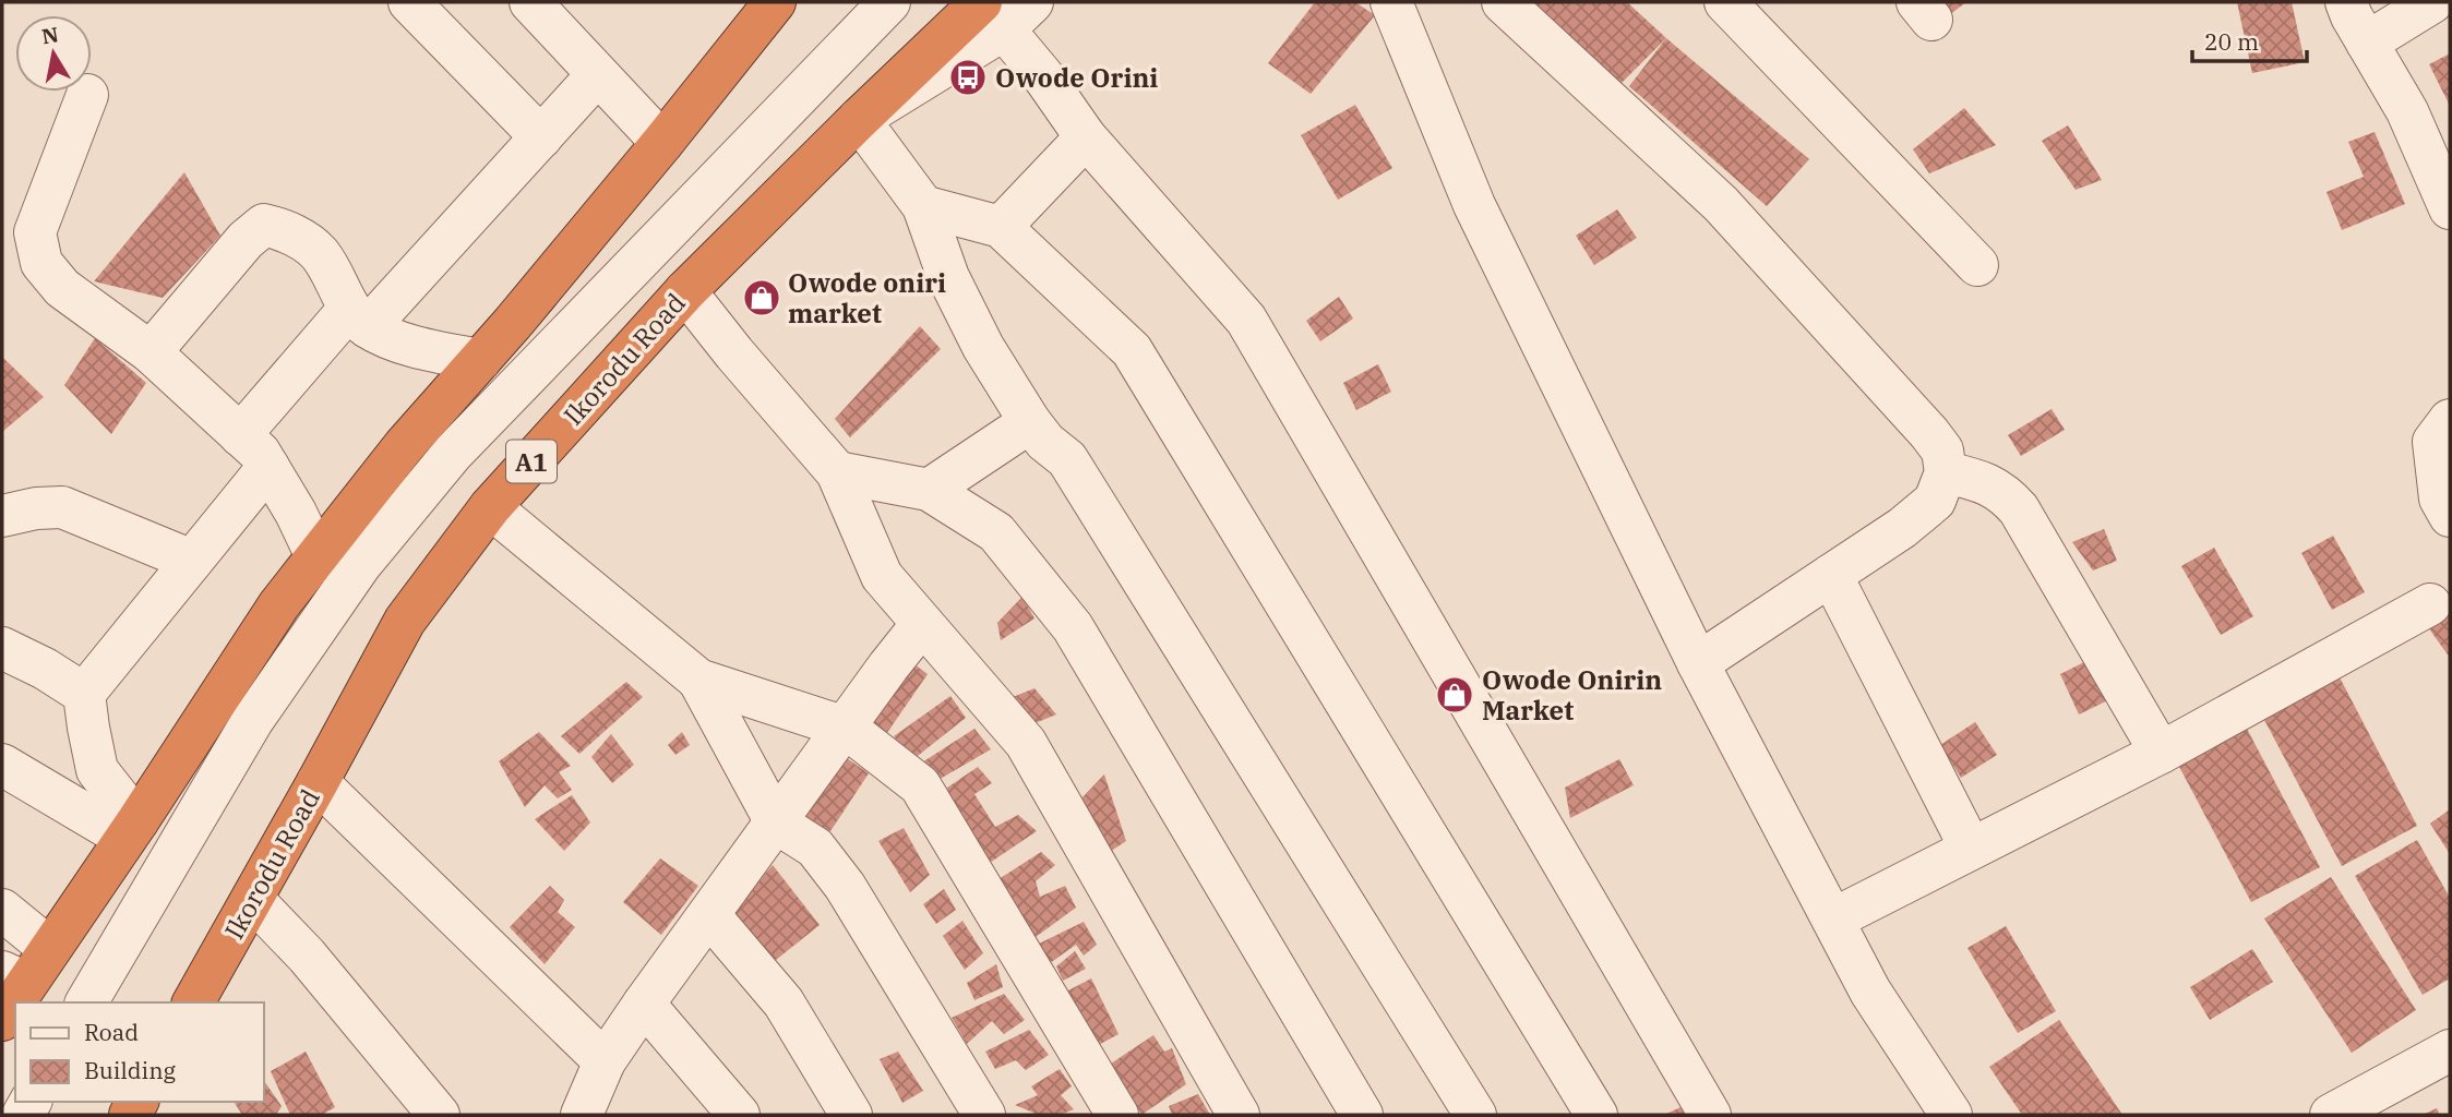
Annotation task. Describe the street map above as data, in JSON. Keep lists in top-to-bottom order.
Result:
{
  "streets": {
    "highway": ["Ikorodu Road", "A1"]
  },
  "places": {
    "bus stop": ["Owode Orini"],
    "shop": ["Owode oniri market", "Owode Onirin Market"]
  },
  "legend": ["Road", "Building"],
  "scale_bar": "20 m",
  "north": "top"
}
